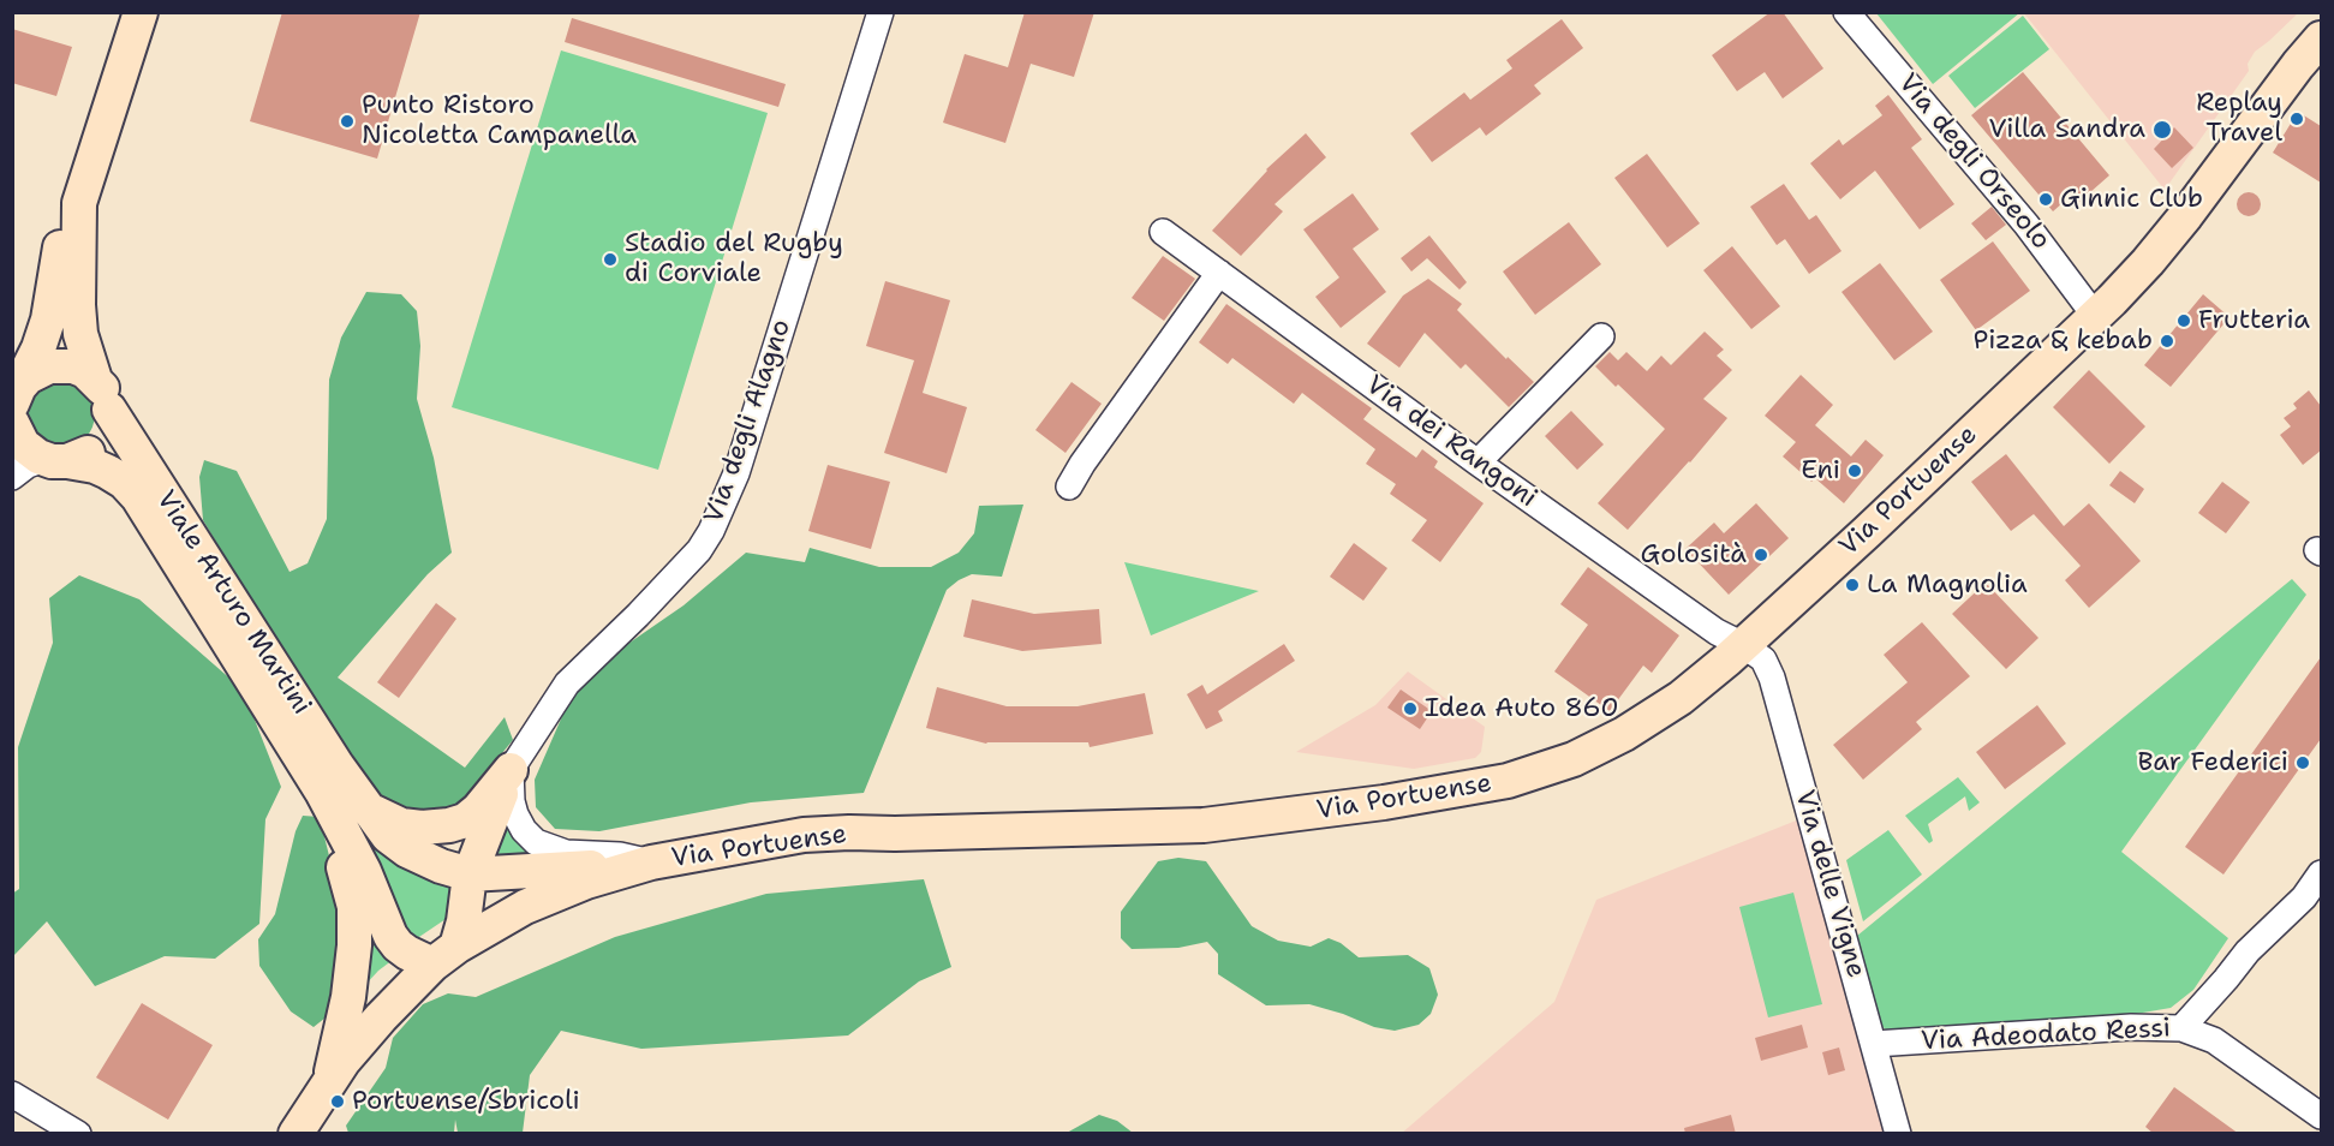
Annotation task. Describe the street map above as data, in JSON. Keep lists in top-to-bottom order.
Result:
{
  "streets": {
    "street": [
      "Via degli Orseolo",
      "Via degli Alagno",
      "Via dei Rangoni",
      "Via Portuense",
      "Viale Arturo Martini",
      "Via delle Vigne",
      "Via Adeodato Ressi"
    ]
  },
  "crossings": [
    ["Via degli Orseolo", "Via Portuense"],
    ["Via degli Alagno", "Via Portuense"],
    ["Via degli Alagno", "Viale Arturo Martini"],
    ["Via dei Rangoni", "Via Portuense"],
    ["Via dei Rangoni", "Via delle Vigne"],
    ["Via Portuense", "Viale Arturo Martini"],
    ["Via Portuense", "Via delle Vigne"],
    ["Via delle Vigne", "Via Adeodato Ressi"]
  ],
  "places": [
    "Replay Travel",
    "Punto Ristoro Nicoletta Campanella",
    "Villa Sandra",
    "Ginnic Club",
    "Stadio del Rugby di Corviale",
    "Frutteria",
    "Pizza & kebab",
    "Eni",
    "Golosità",
    "La Magnolia",
    "Idea Auto 860",
    "Bar Federici",
    "Portuense/Sbricoli"
  ]
}
